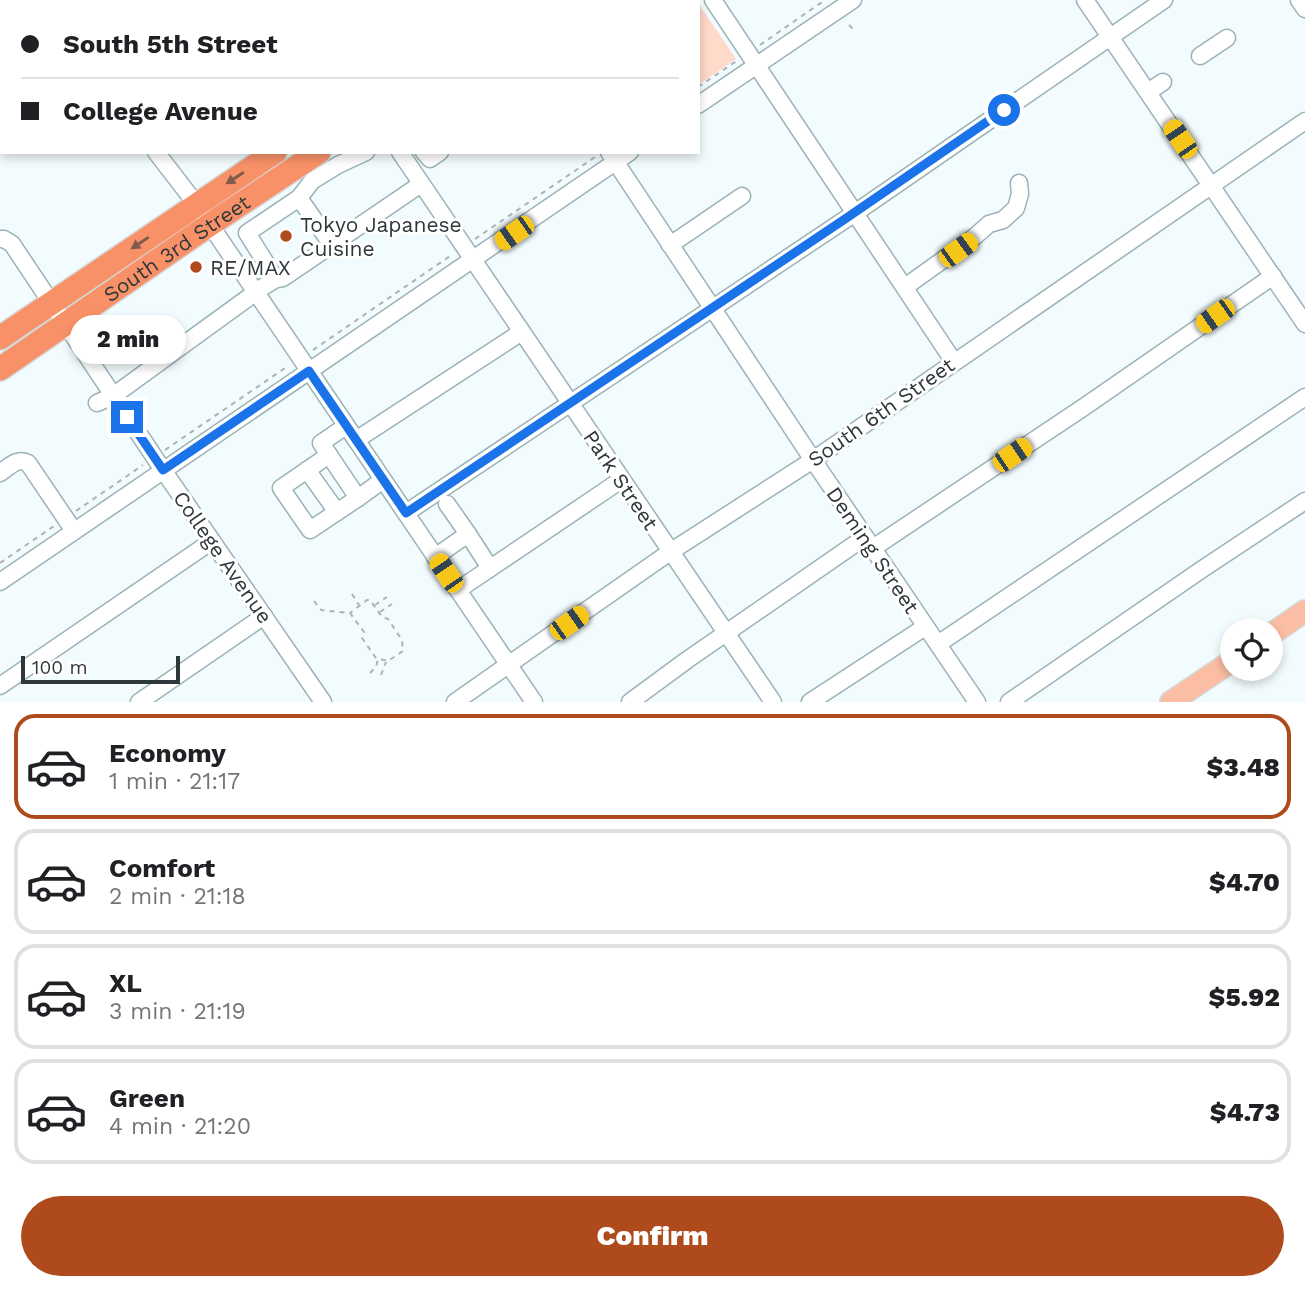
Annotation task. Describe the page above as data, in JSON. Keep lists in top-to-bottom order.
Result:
{
  "streets": {
    "highway": ["South 3rd Street"],
    "street": [
      "South 6th Street",
      "Park Street",
      "Deming Street",
      "College Avenue"
    ]
  },
  "crossings": [
    ["South 3rd Street", "College Avenue"],
    ["South 6th Street", "Park Street"],
    ["South 6th Street", "Deming Street"]
  ],
  "places": ["Tokyo Japanese Cuisine", "RE/MAX"],
  "scale_bar": "100 m",
  "page": {
    "banner": ["South 5th Street", "College Avenue"],
    "bubble": "2 min",
    "scale": "100 m",
    "list": [
      {
        "name": "Economy",
        "note": "1 min · 21:17",
        "value": "$3.48"
      },
      {
        "name": "Comfort",
        "note": "2 min · 21:18",
        "value": "$4.70"
      },
      {
        "name": "XL",
        "note": "3 min · 21:19",
        "value": "$5.92"
      },
      {
        "name": "Green",
        "note": "4 min · 21:20",
        "value": "$4.73"
      }
    ],
    "buttons": "Confirm"
  }
}
